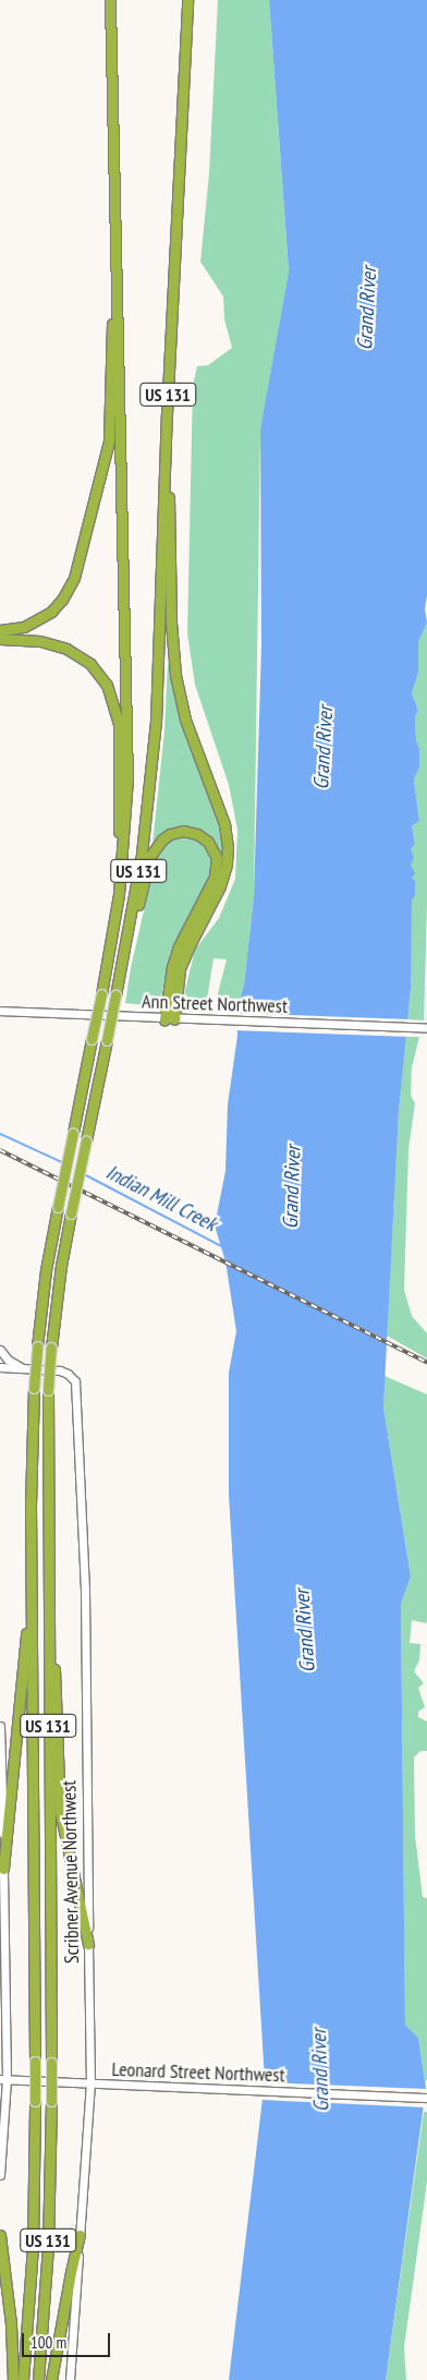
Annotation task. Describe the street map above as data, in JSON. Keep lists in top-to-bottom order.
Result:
{
  "streets": {
    "highway": ["US 131"],
    "main road": ["Ann Street Northwest", "Scribner Avenue Northwest", "Leonard Street Northwest"]
  },
  "crossings": [
    ["Scribner Avenue Northwest", "Leonard Street Northwest"]
  ],
  "water": ["Grand River", "Indian Mill Creek"],
  "scale_bar": "100 m"
}
